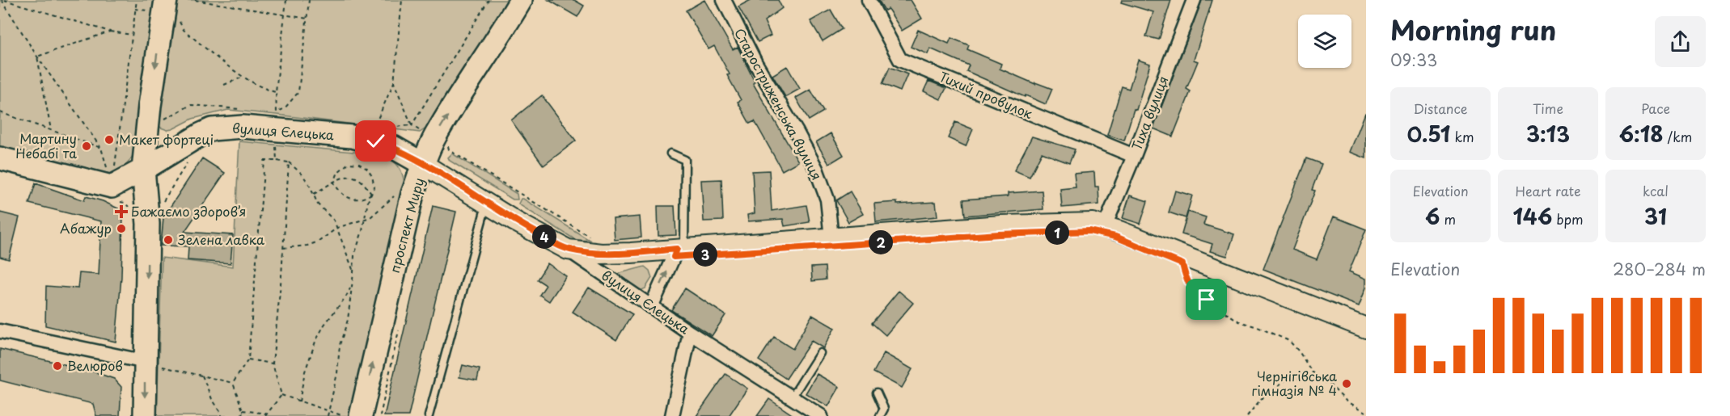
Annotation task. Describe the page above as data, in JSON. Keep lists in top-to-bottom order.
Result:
{
  "streets": {
    "main road": ["вулиця Єлецька", "проспект Миру"],
    "street": ["Тихий провулок", "Старостриженська вулиця", "Тиха вулиця"]
  },
  "crossings": [
    ["Тихий провулок", "Тиха вулиця"],
    ["вулиця Єлецька", "проспект Миру"]
  ],
  "one_way": ["проспект Миру"],
  "places": {
    "other": [
      "Макет фортеці",
      "Мартину Небабі та",
      "Абажур",
      "Зелена лавка",
      "Велюров",
      "Чернігівська гімназія № 4"
    ],
    "health": ["Бажаємо здоров’я"]
  },
  "page": {
    "heading": ["Morning run", "09:33"],
    "stats": [
      ["Distance", "0.51 km"],
      ["Time", "3:13"],
      ["Pace", "6:18 /km"],
      ["Elevation", "6 m"],
      ["Heart rate", "146 bpm"],
      ["kcal", "31"]
    ],
    "pins": [
      "1",
      "4",
      "2",
      "3"
    ],
    "chart": ["Elevation", "280–284 m"]
  }
}
